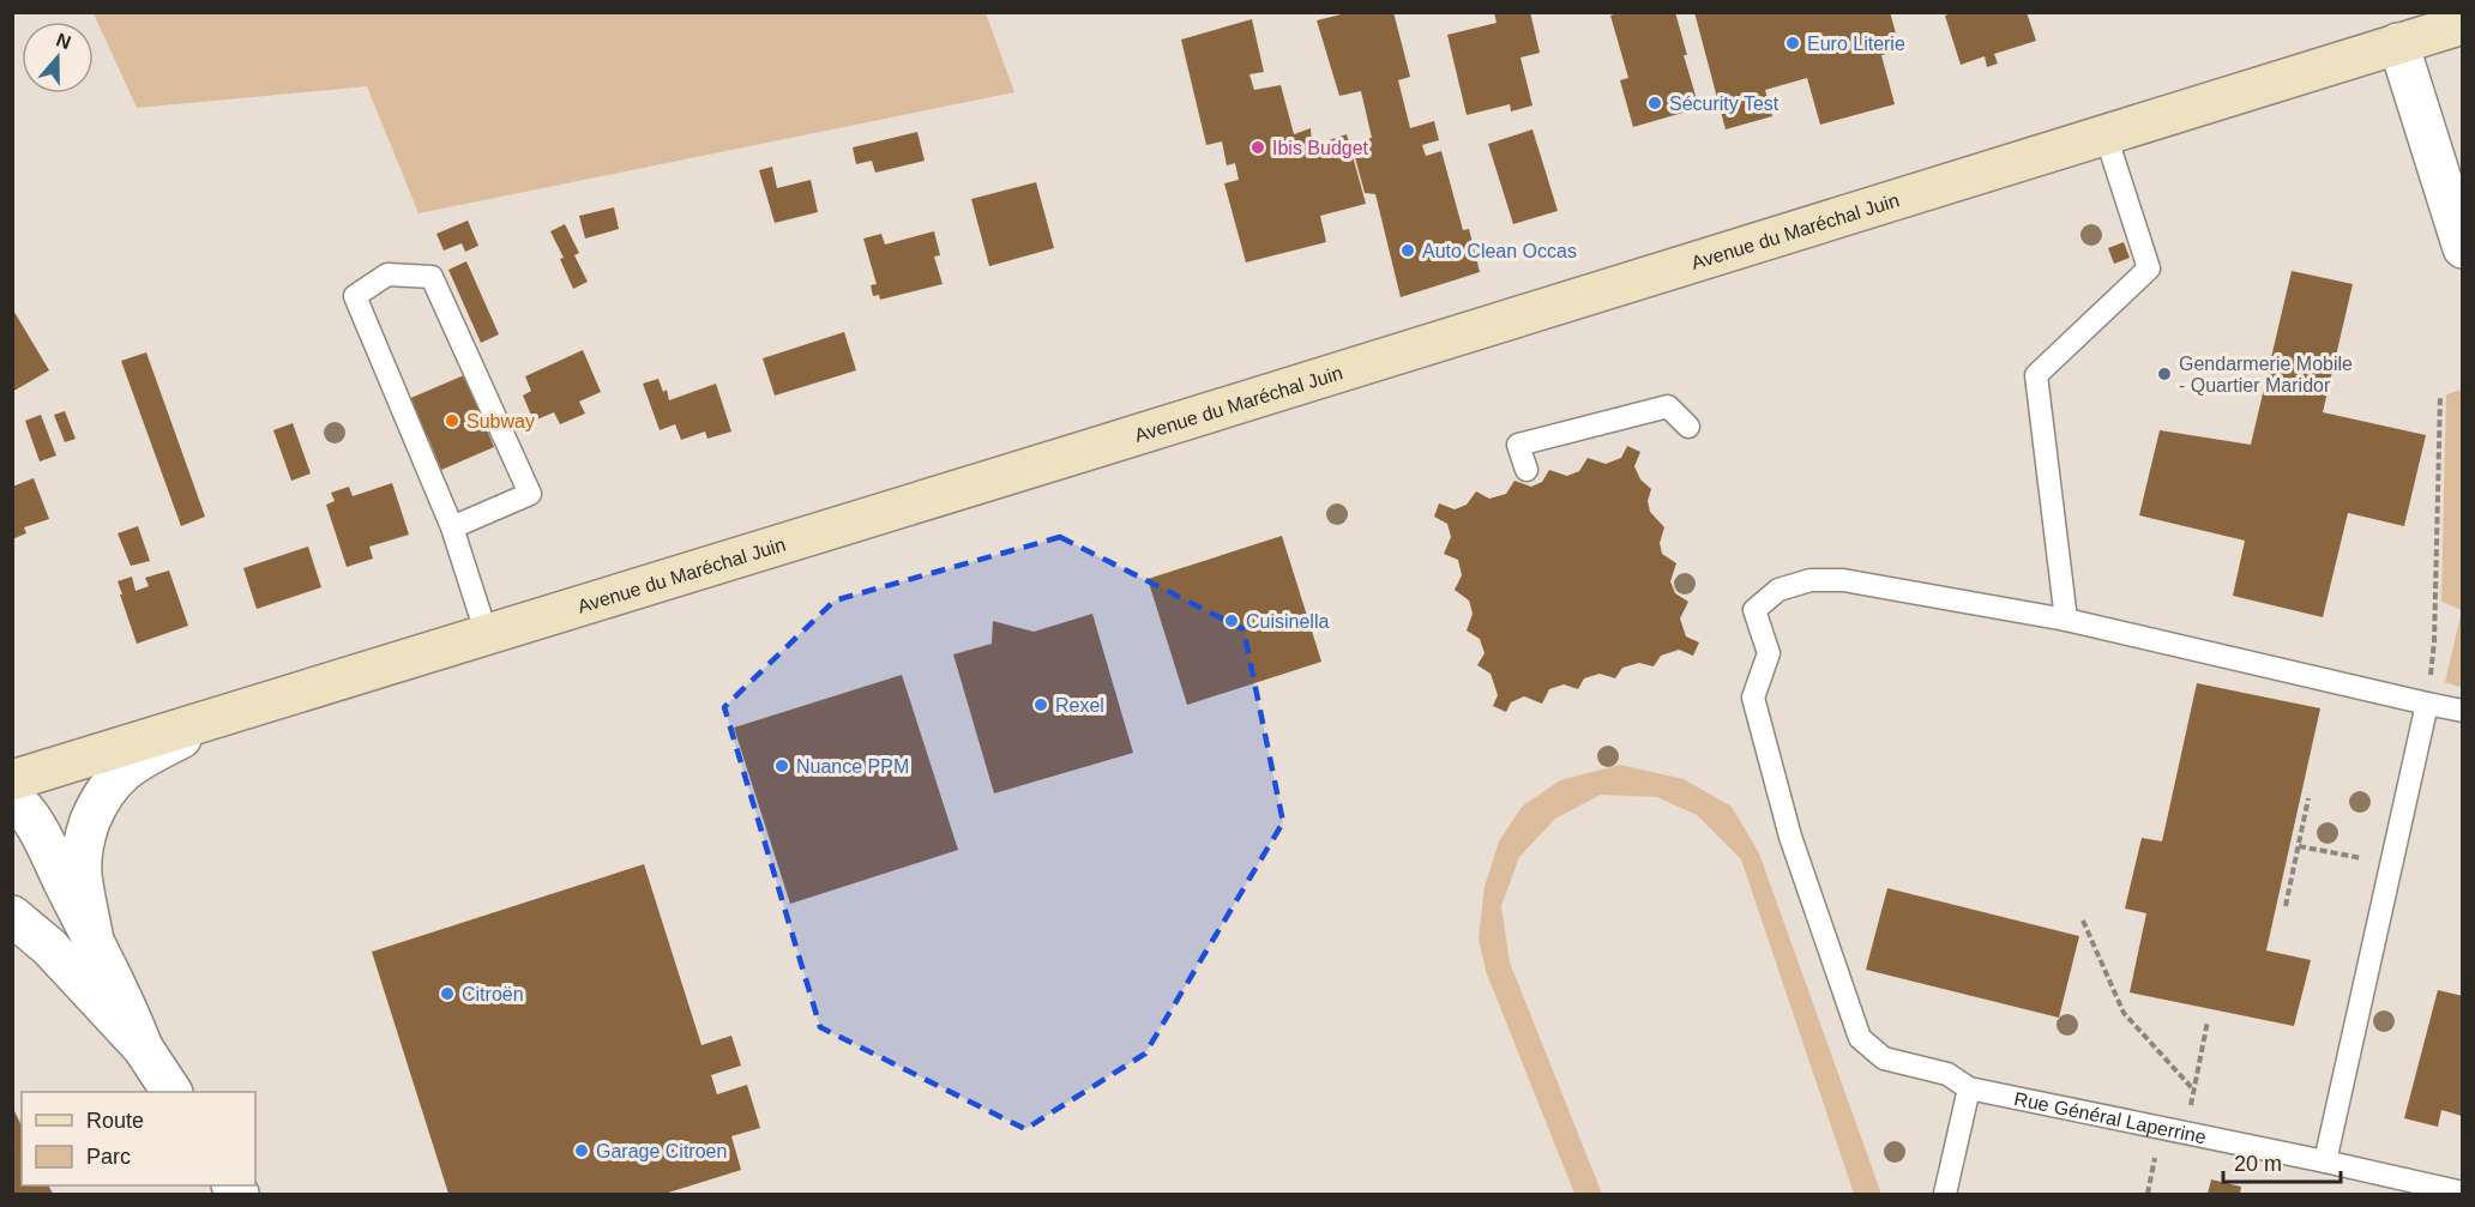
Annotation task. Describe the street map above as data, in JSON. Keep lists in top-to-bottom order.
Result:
{
  "streets": {
    "main road": ["Avenue du Maréchal Juin"],
    "lane": ["Rue Général Laperrine"]
  },
  "places": [
    "Euro Literie",
    "Sécurity Test",
    "Ibis Budget",
    "Auto Clean Occas",
    "Gendarmerie Mobile - Quartier Maridor",
    "Subway",
    "Cuisinella",
    "Rexel",
    "Nuance PPM",
    "Citroën",
    "Garage Citroen"
  ],
  "legend": ["Route", "Parc"],
  "scale_bar": "20 m",
  "north": "top"
}
